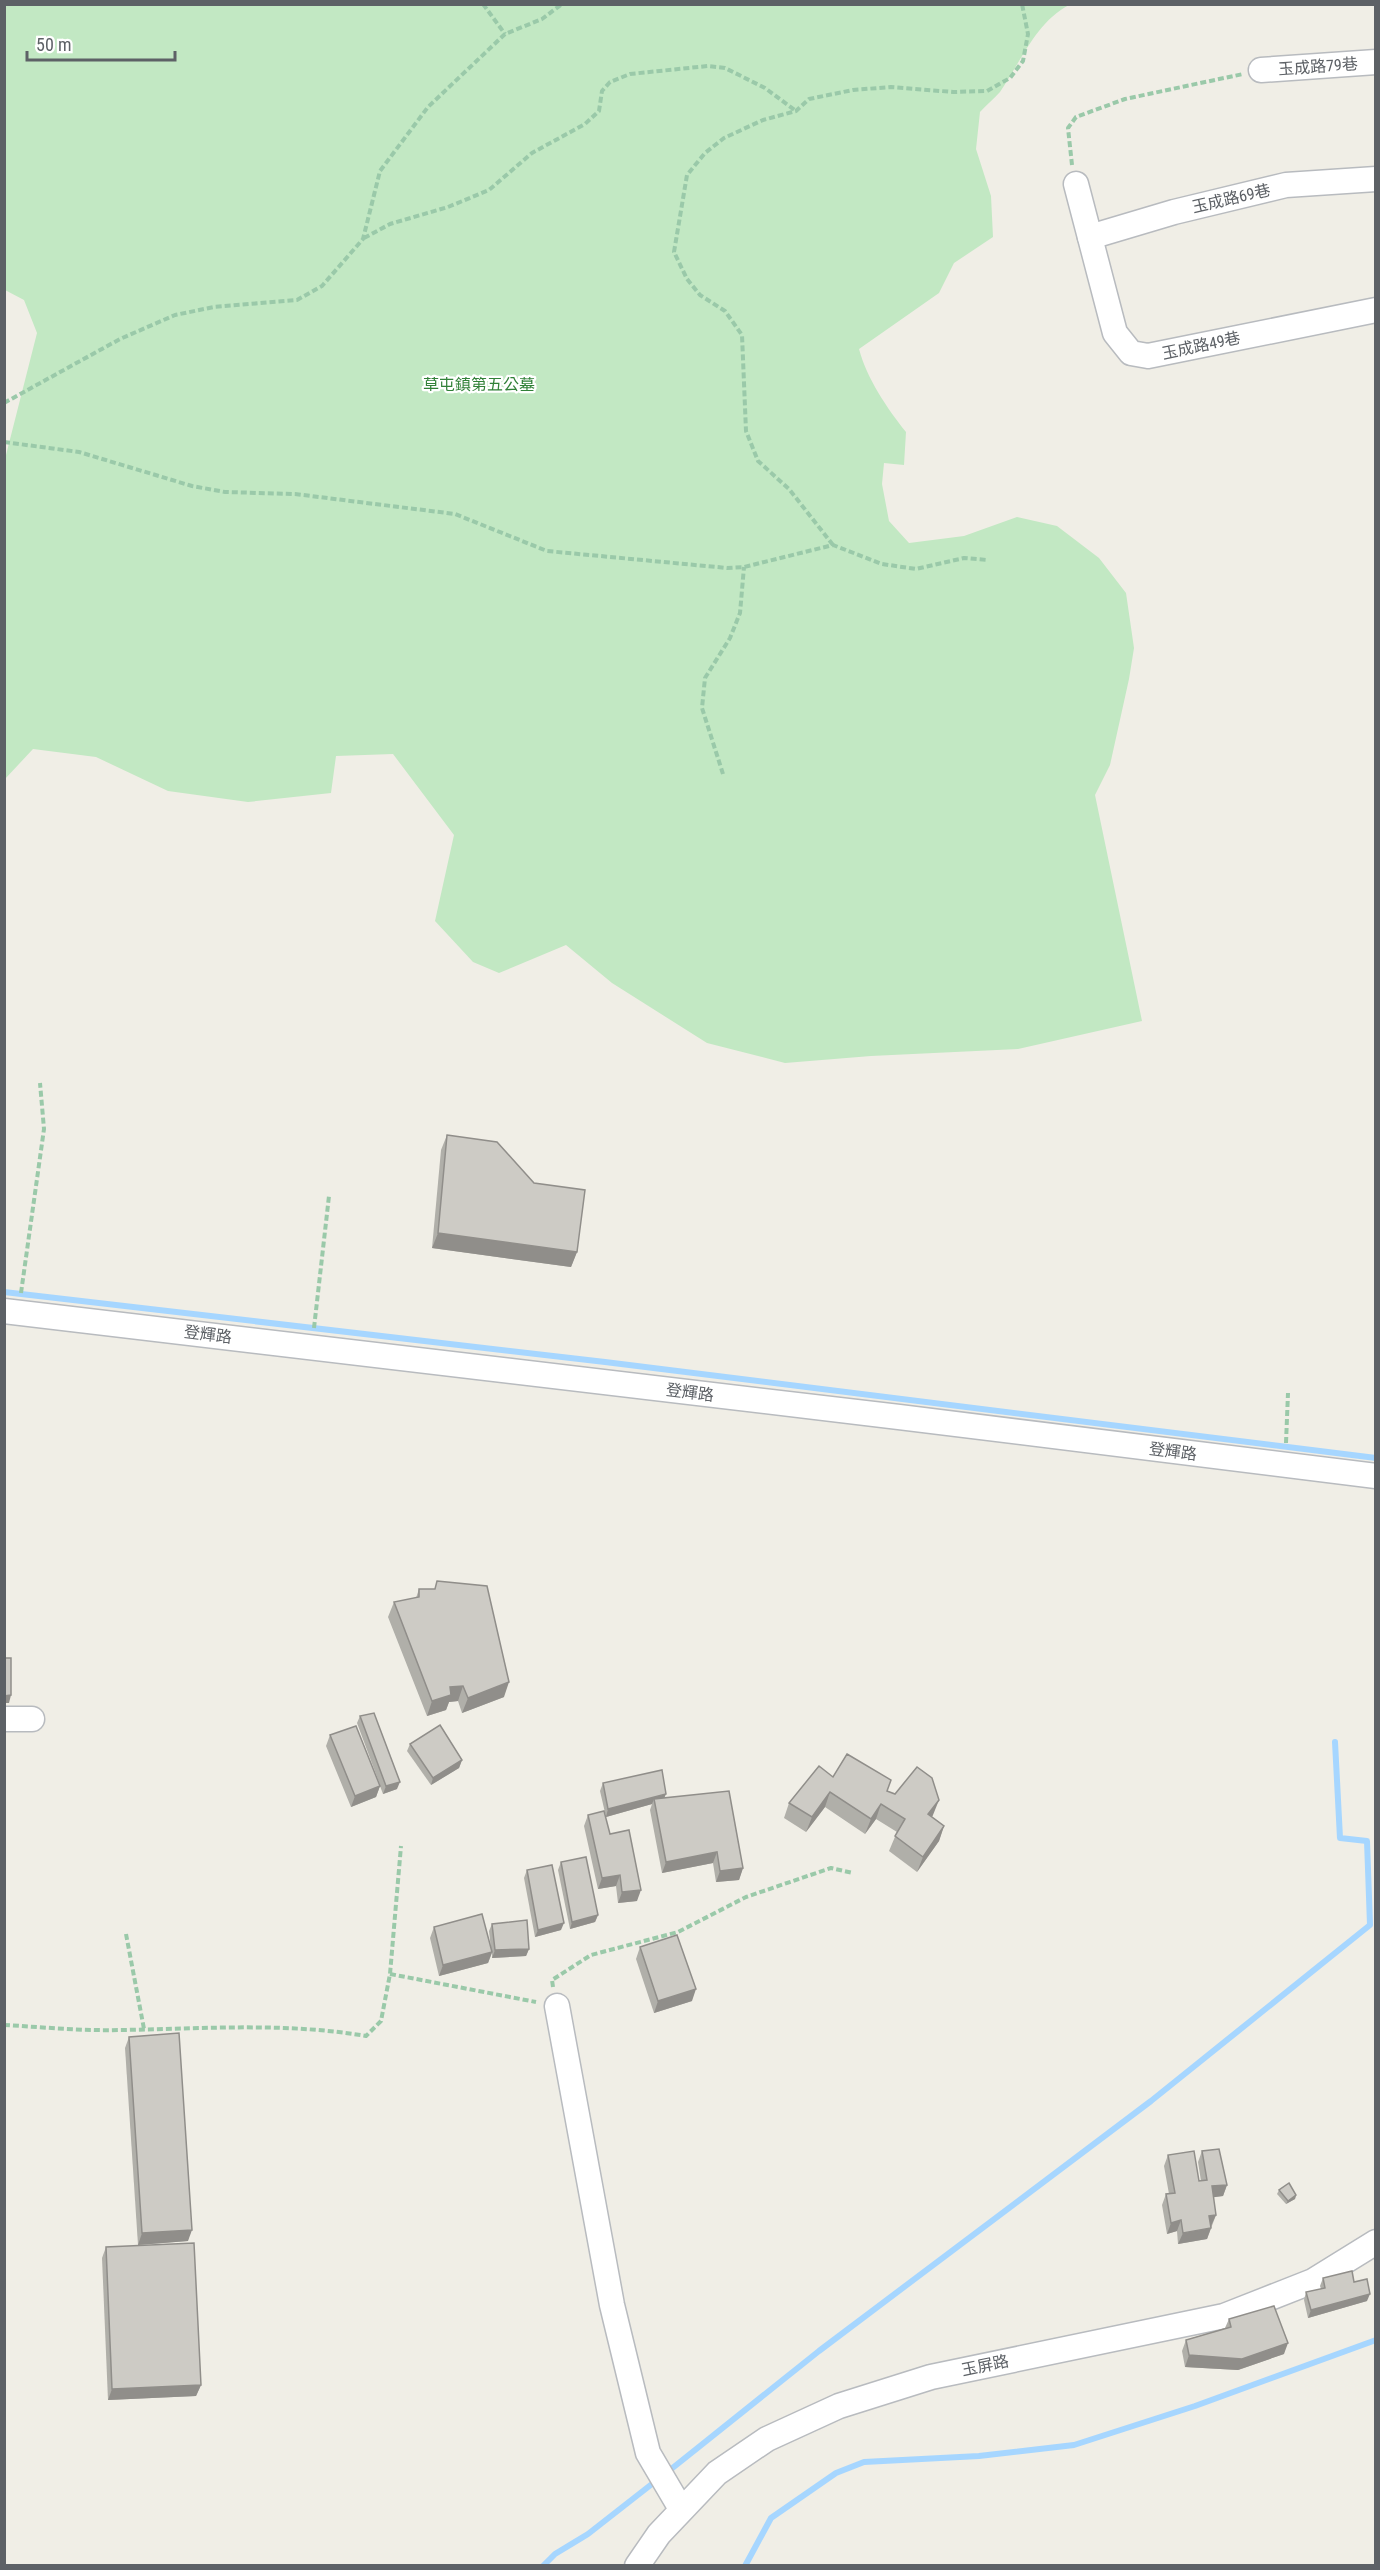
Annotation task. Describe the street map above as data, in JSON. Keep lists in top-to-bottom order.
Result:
{
  "streets": {
    "street": [
      "玉成路79巷",
      "玉成路69巷",
      "玉成路49巷",
      "登輝路",
      "玉屏路"
    ]
  },
  "crossings": [
    ["玉成路69巷", "玉成路49巷"]
  ],
  "parks": ["草屯鎮第五公墓"],
  "scale_bar": "50 m"
}
